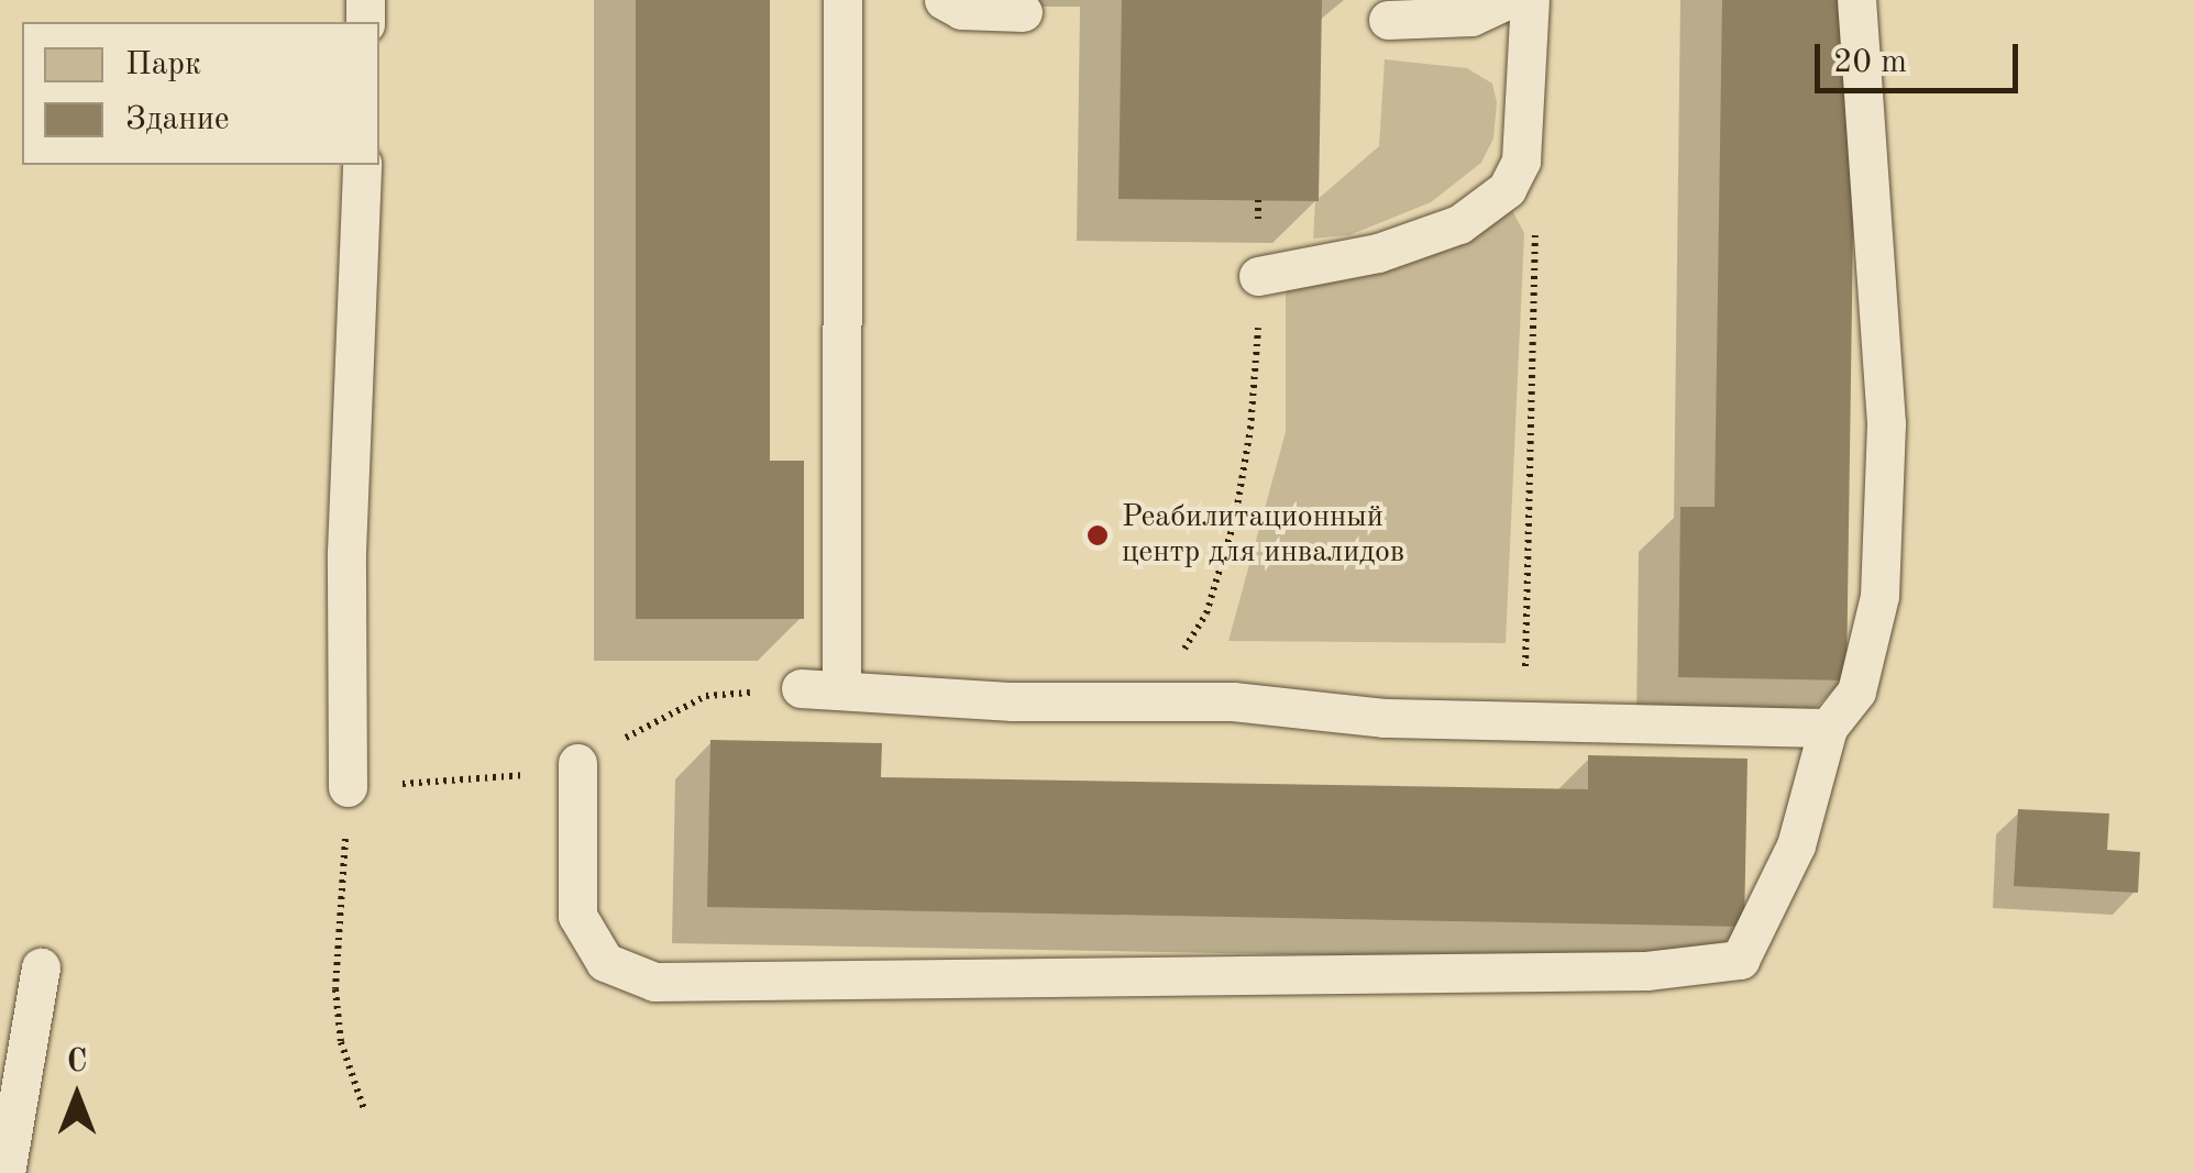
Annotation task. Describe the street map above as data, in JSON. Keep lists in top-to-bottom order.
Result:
{
  "places": ["Реабилитационный центр для инвалидов"],
  "legend": ["Парк", "Здание"],
  "scale_bar": "20 m",
  "north": "top"
}
